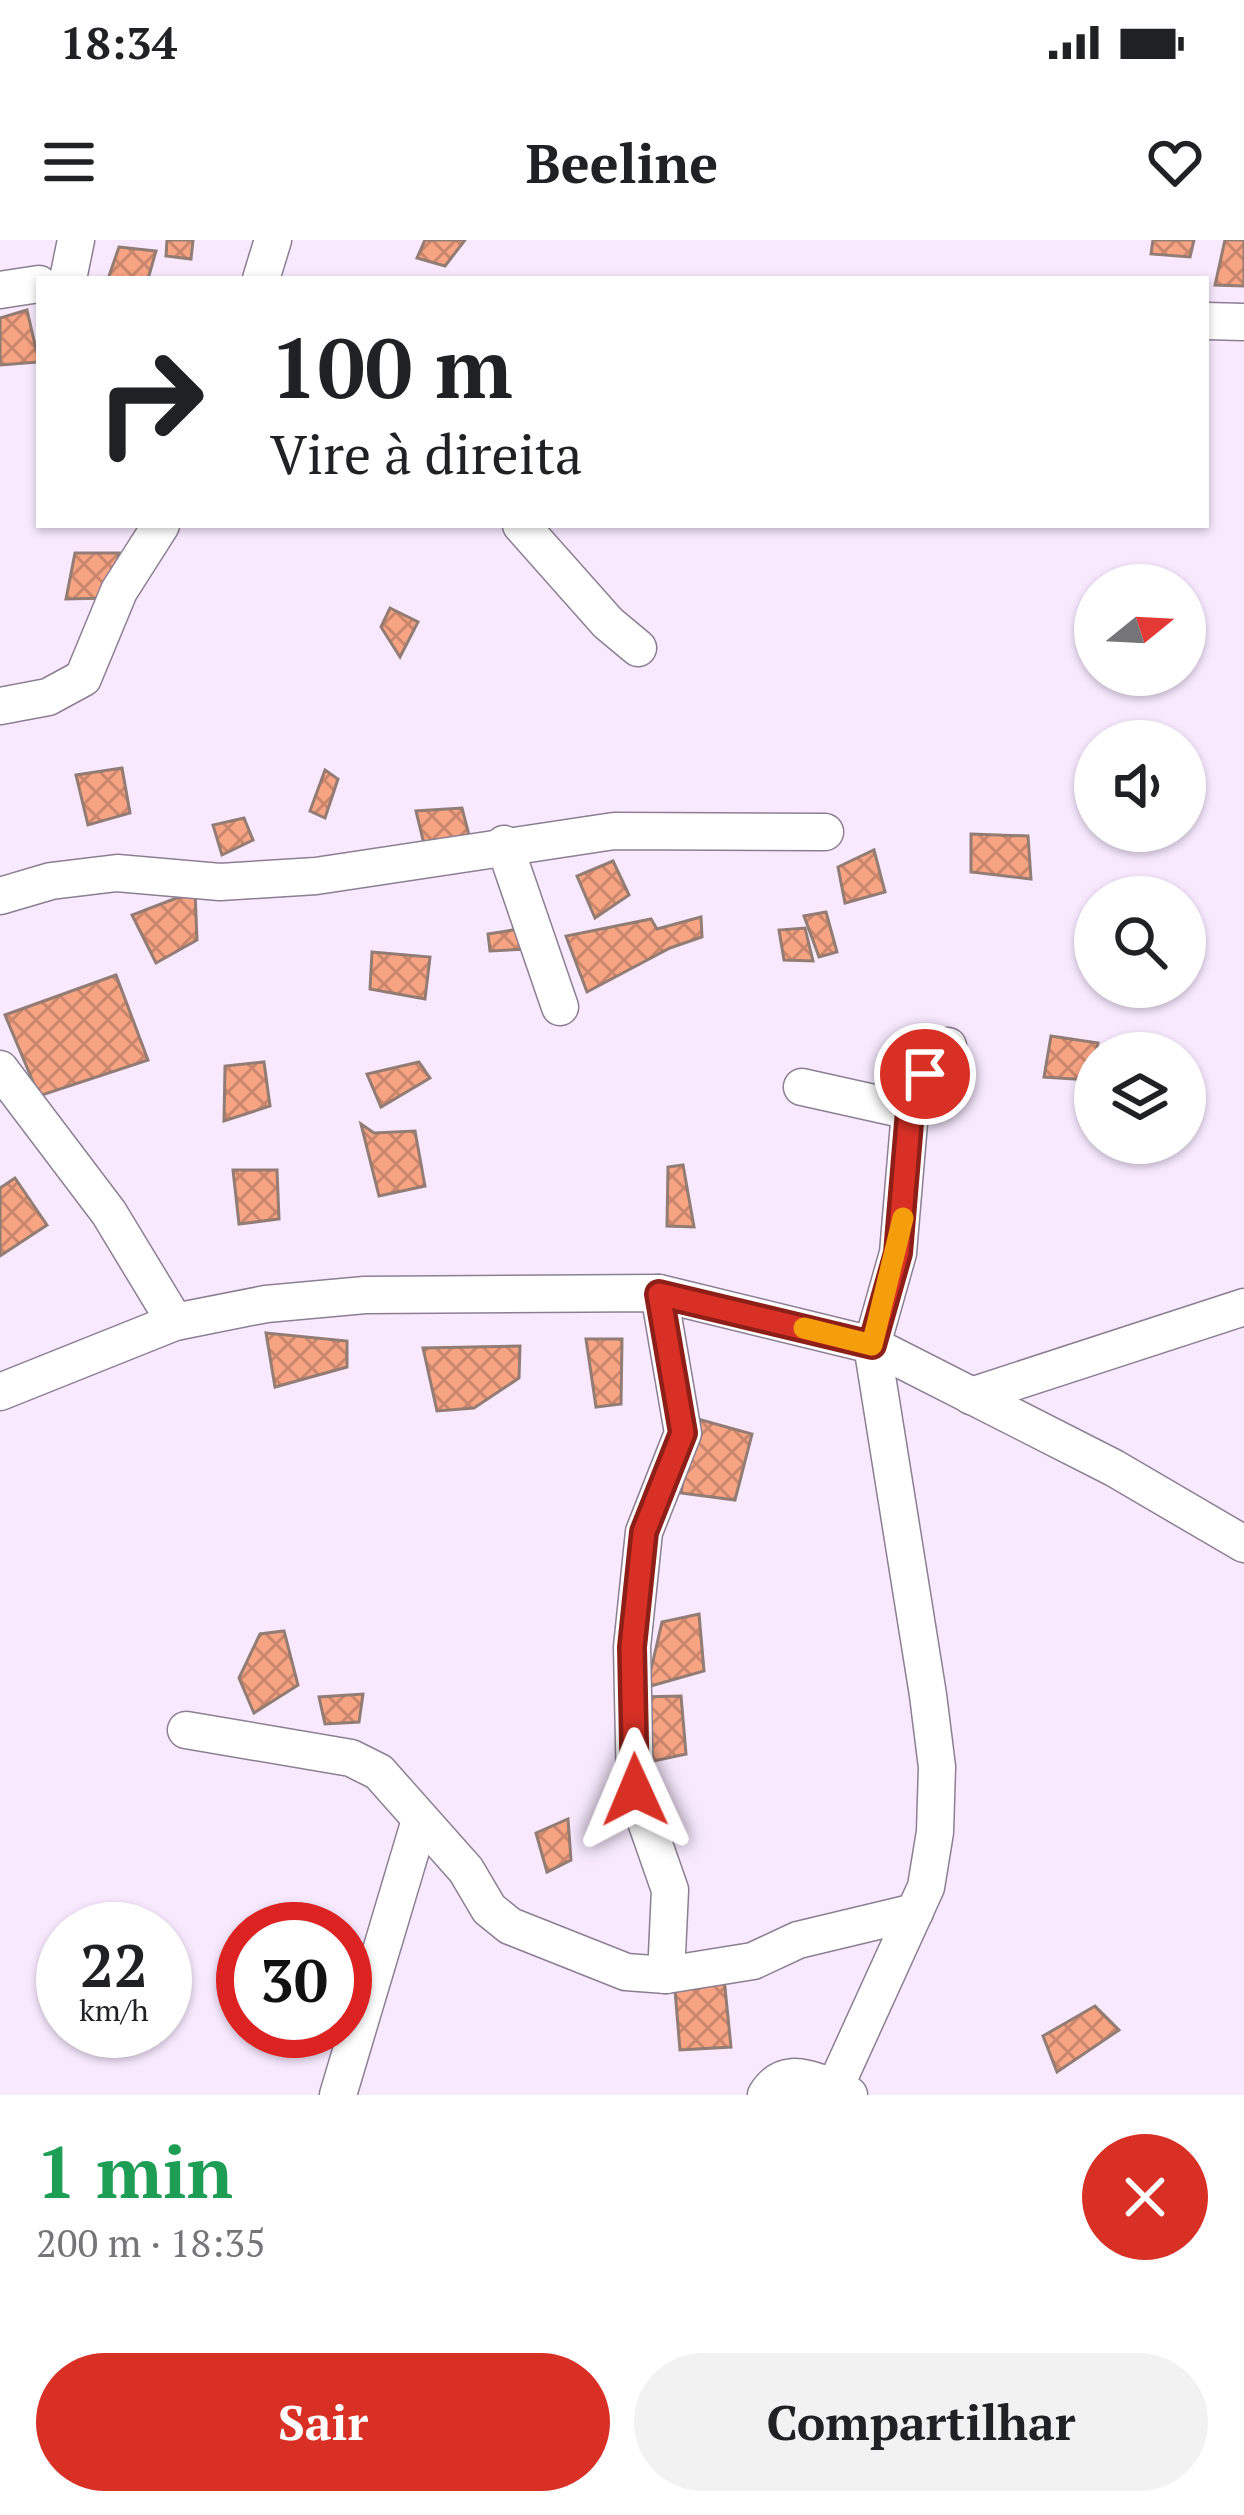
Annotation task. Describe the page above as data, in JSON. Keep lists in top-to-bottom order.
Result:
{
  "north": "right",
  "page": {
    "status": "18:34",
    "header": "Beeline",
    "turn": ["100 m", "Vire à direita"],
    "speed": "22 km/h",
    "limit": "30",
    "heading": ["1 min", "200 m · 18:35"],
    "buttons": ["Sair", "Compartilhar"]
  }
}
